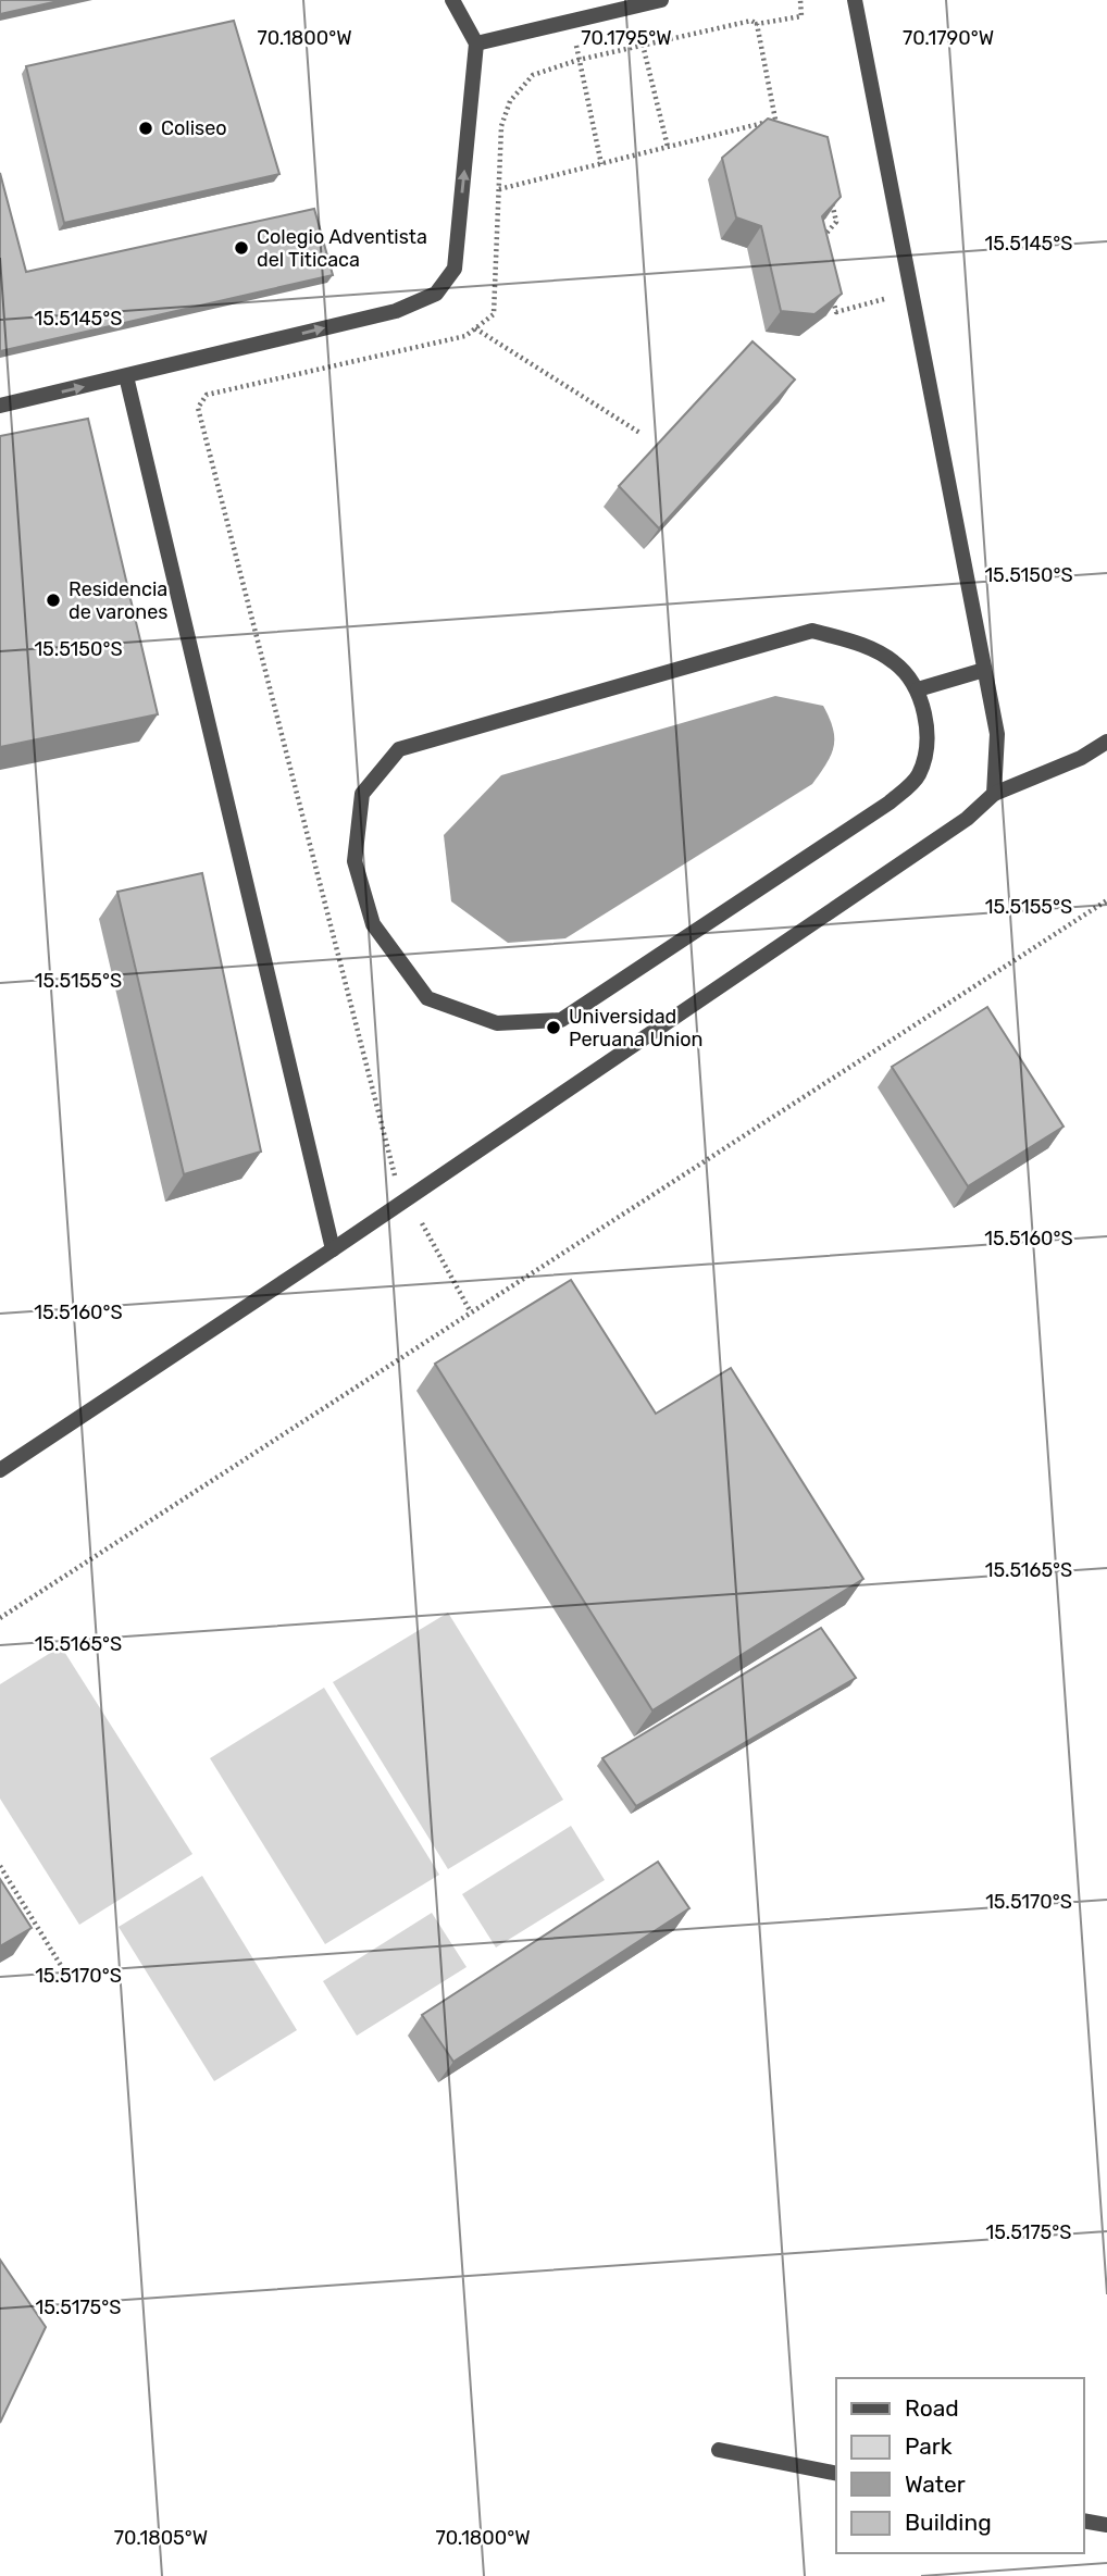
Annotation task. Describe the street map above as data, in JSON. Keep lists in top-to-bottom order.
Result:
{
  "places": [
    "Coliseo",
    "Colegio Adventista del Titicaca",
    "Residencia de varones",
    "Universidad Peruana Union"
  ],
  "legend": [
    "Road",
    "Park",
    "Water",
    "Building"
  ],
  "coordinates": [
    "70.1800°W",
    "70.1795°W",
    "70.1790°W",
    "15.5145°S",
    "15.5150°S",
    "15.5155°S",
    "15.5160°S",
    "15.5165°S",
    "15.5170°S",
    "15.5175°S",
    "70.1805°W"
  ]
}
